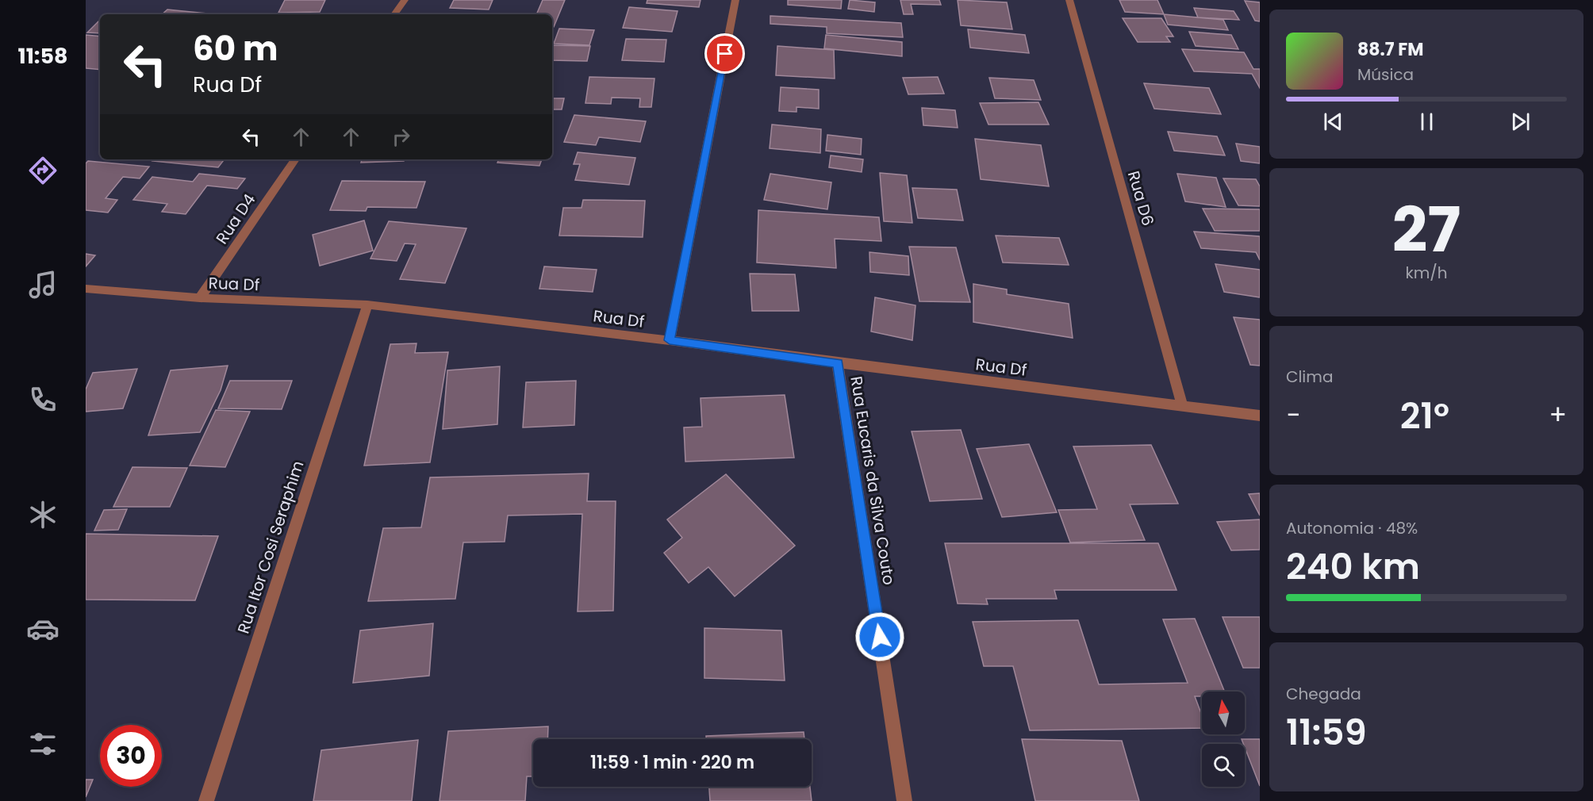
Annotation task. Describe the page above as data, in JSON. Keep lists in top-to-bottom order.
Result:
{
  "streets": {
    "street": [
      "Rua D6",
      "Rua D4",
      "Rua Df",
      "Rua Eucaris da Silva Couto",
      "Rua Itor Cosi Seraphim"
    ]
  },
  "crossings": [
    ["Rua D6", "Rua Df"],
    ["Rua D4", "Rua Df"],
    ["Rua Df", "Rua Eucaris da Silva Couto"],
    ["Rua Df", "Rua Itor Cosi Seraphim"]
  ],
  "north": "top",
  "page": {
    "tabs": "11:58",
    "turn": ["60 m", "Rua Df"],
    "song": ["88.7 FM", "Música"],
    "tile": [
      ["27", "km/h"],
      "Clima",
      ["Autonomia · 48%", "240 km"],
      ["Chegada", "11:59"]
    ],
    "heat": ["−", "21°", "+"],
    "limit": "30",
    "trip": "11:59 · 1 min · 220 m"
  }
}
